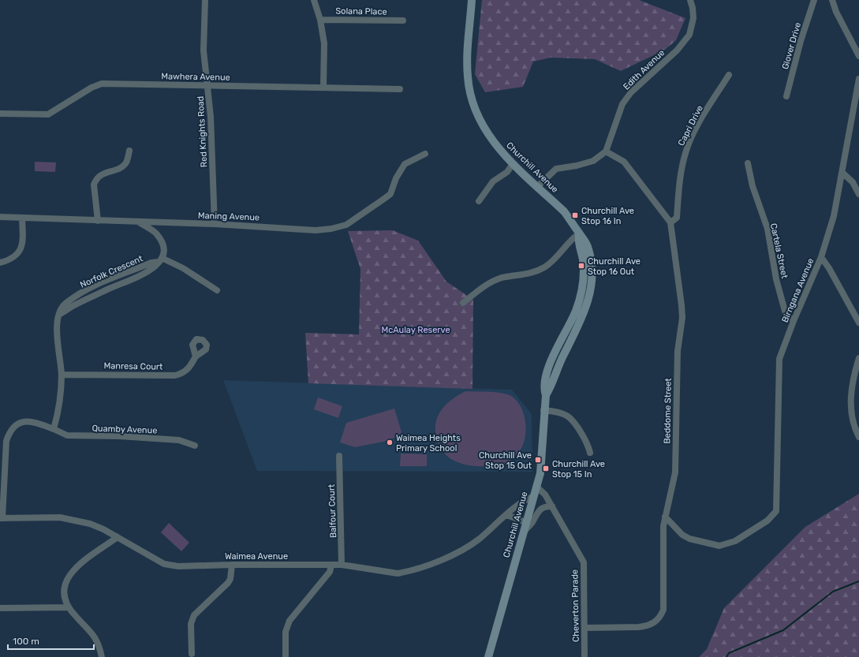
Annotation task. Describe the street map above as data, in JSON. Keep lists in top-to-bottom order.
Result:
{
  "streets": {
    "street": [
      "Solana Place",
      "Glover Drive",
      "Edith Avenue",
      "Mawhera Avenue",
      "Capri Drive",
      "Red Knights Road",
      "Churchill Avenue",
      "Maning Avenue",
      "Cartela Street",
      "Norfolk Crescent",
      "Birngana Avenue",
      "Manresa Court",
      "Beddome Street",
      "Quamby Avenue",
      "Balfour Court",
      "Waimea Avenue",
      "Cheverton Parade"
    ]
  },
  "crossings": [
    ["Edith Avenue", "Beddome Street"],
    ["Mawhera Avenue", "Red Knights Road"],
    ["Capri Drive", "Beddome Street"],
    ["Red Knights Road", "Maning Avenue"],
    ["Churchill Avenue", "Waimea Avenue"],
    ["Churchill Avenue", "Cheverton Parade"],
    ["Cartela Street", "Birngana Avenue"],
    ["Norfolk Crescent", "Manresa Court"],
    ["Norfolk Crescent", "Quamby Avenue"],
    ["Birngana Avenue", "Beddome Street"],
    ["Beddome Street", "Cheverton Parade"],
    ["Balfour Court", "Waimea Avenue"]
  ],
  "parks": ["McAulay Reserve"],
  "places": {
    "transit": [
      "Churchill Ave Stop 16 In",
      "Churchill Ave Stop 16 Out",
      "Churchill Ave Stop 15 Out",
      "Churchill Ave Stop 15 In"
    ],
    "other": ["Waimea Heights Primary School"]
  },
  "scale_bar": "100 m"
}
